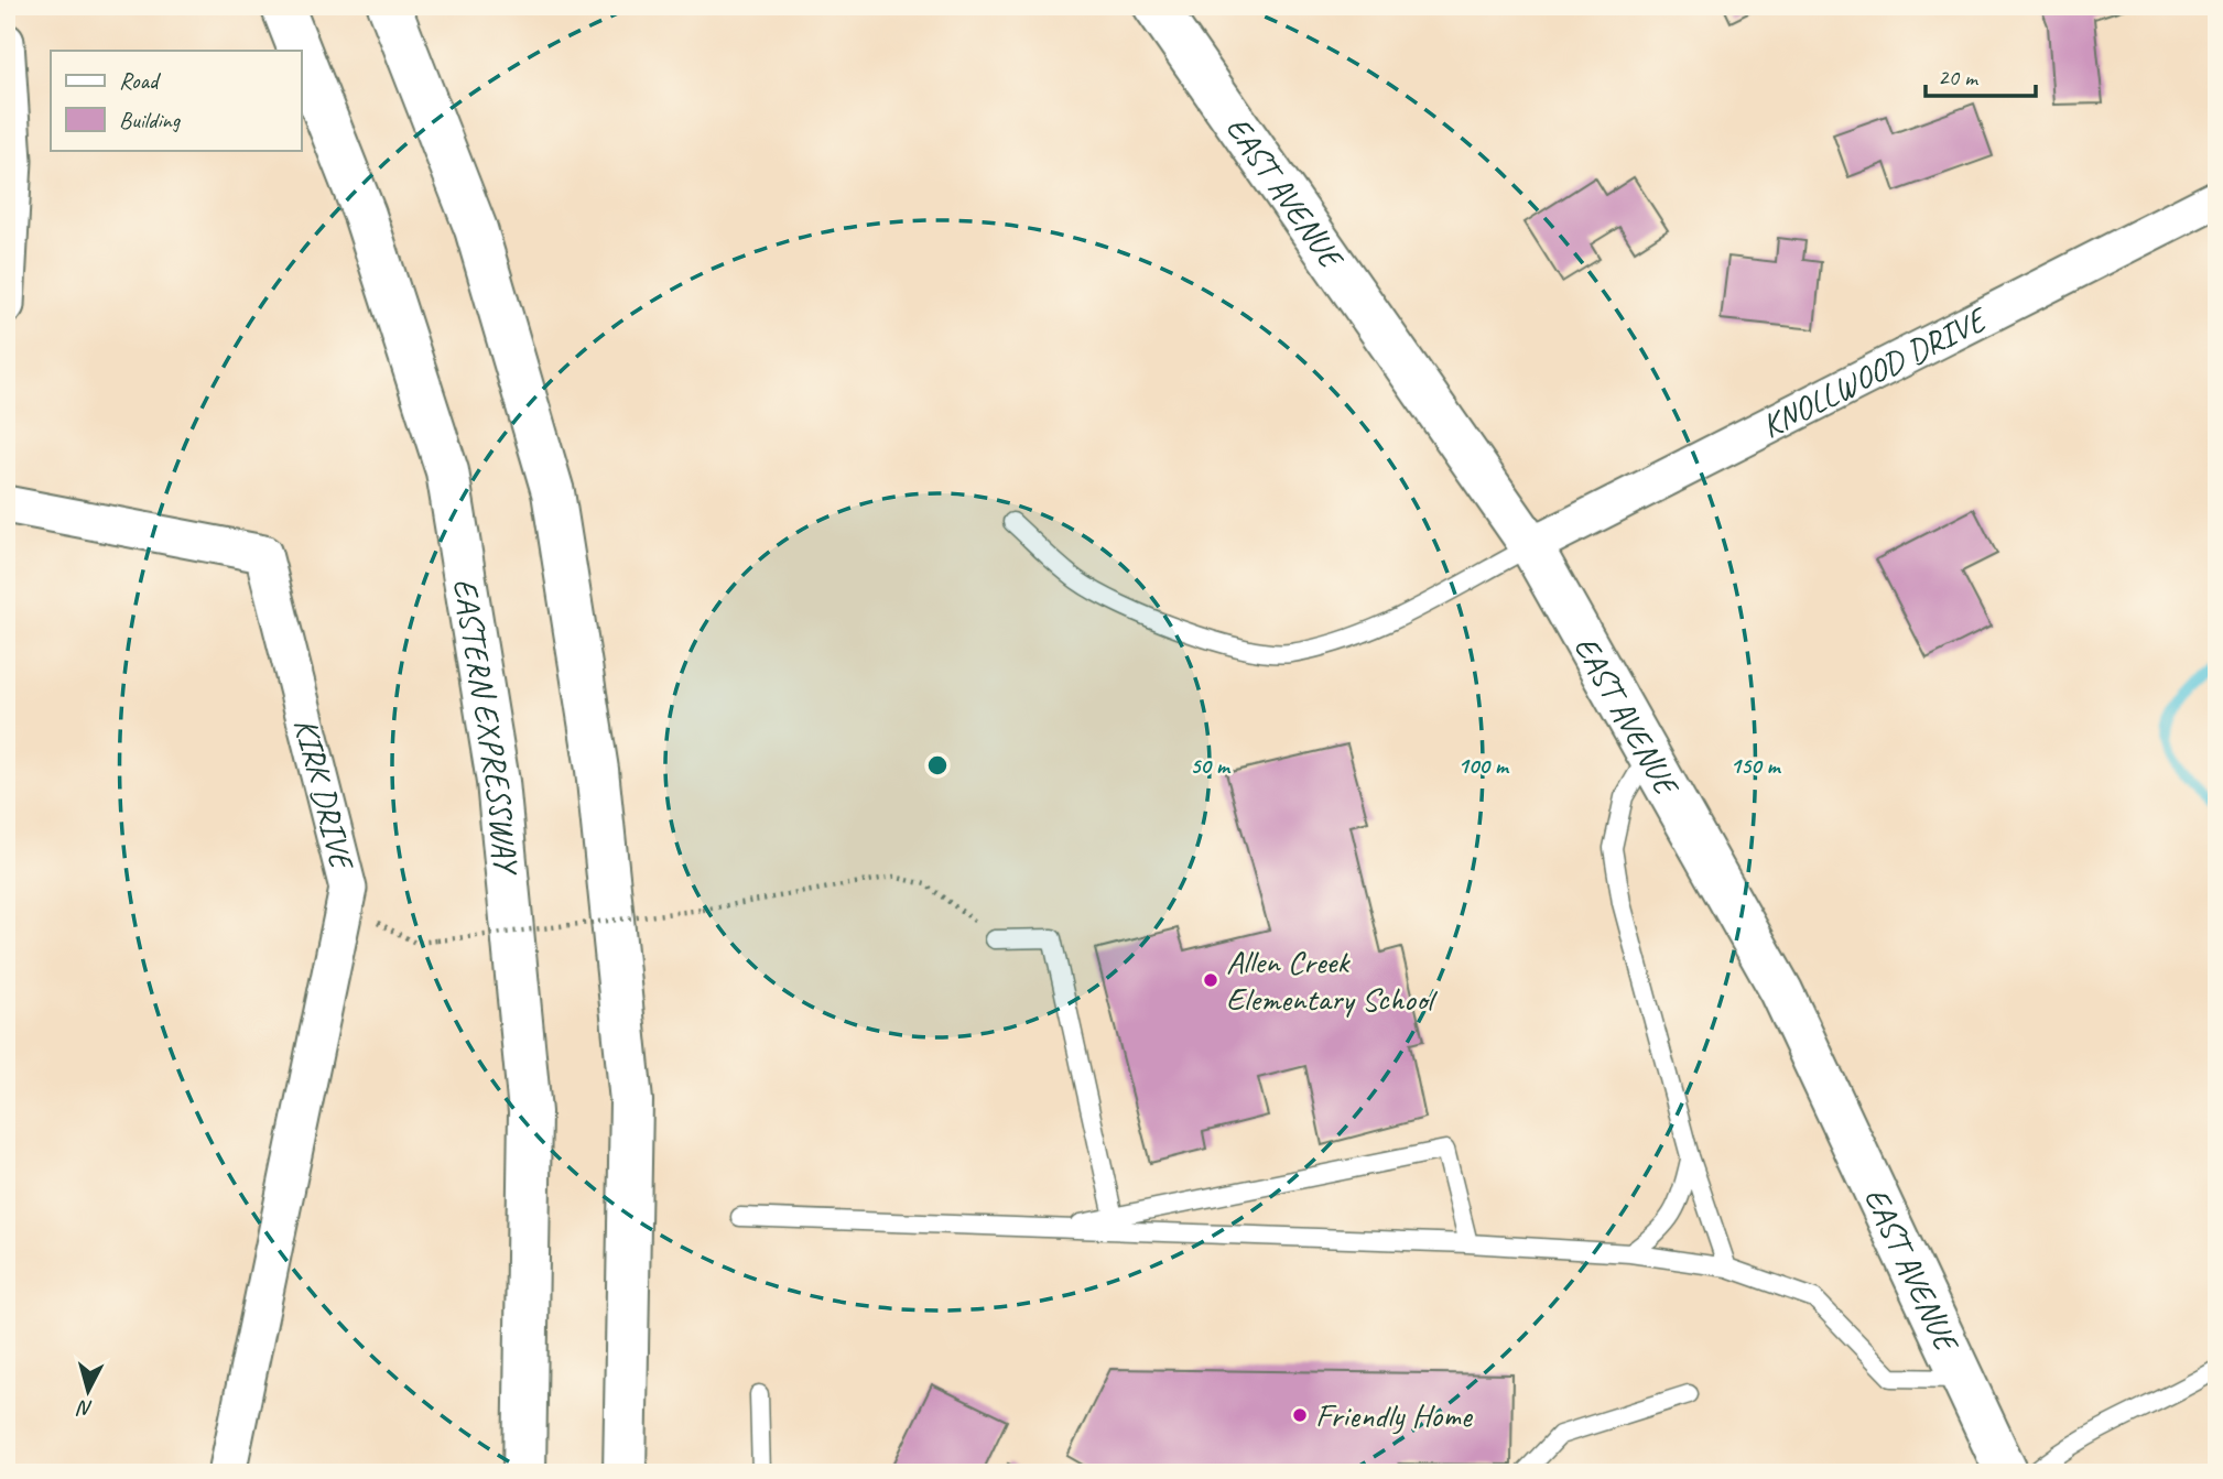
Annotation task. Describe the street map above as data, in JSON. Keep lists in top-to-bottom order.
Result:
{
  "streets": {
    "main road": ["EAST AVENUE", "EASTERN EXPRESSWAY"],
    "street": ["KNOLLWOOD DRIVE", "KIRK DRIVE"]
  },
  "crossings": [
    ["EAST AVENUE", "KNOLLWOOD DRIVE"]
  ],
  "places": ["Allen Creek Elementary School", "Friendly Home"],
  "legend": ["Road", "Building"],
  "scale_bar": "20 m",
  "north": "bottom",
  "rings": ["50 m", "100 m", "150 m"]
}
